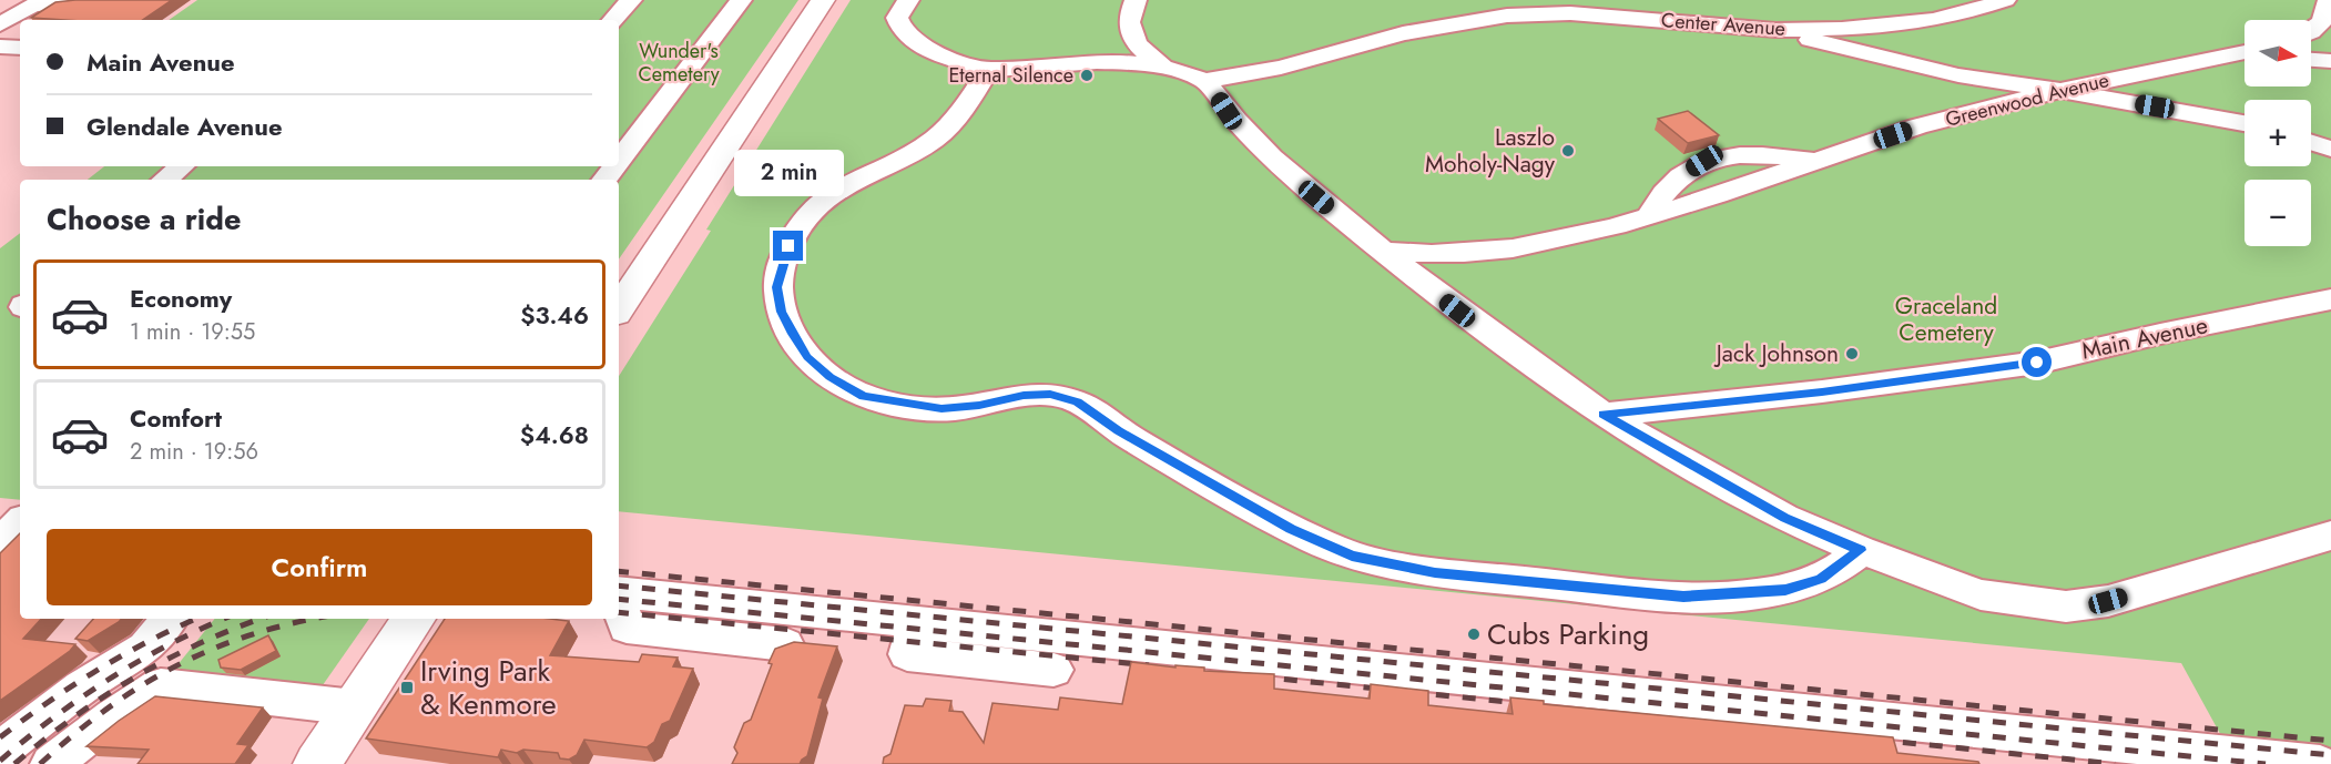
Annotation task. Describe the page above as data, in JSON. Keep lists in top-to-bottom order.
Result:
{
  "streets": {
    "street": ["Center Avenue", "Greenwood Avenue", "Main Avenue"]
  },
  "parks": ["Wunder's Cemetery", "Graceland Cemetery"],
  "places": {
    "other": [
      "Eternal Silence",
      "Laszlo Moholy-Nagy",
      "Jack Johnson",
      "Cubs Parking"
    ],
    "transit": ["Irving Park & Kenmore"]
  },
  "north": "right",
  "page": {
    "map_buttons": ["+", "−"],
    "banner": ["Main Avenue", "Glendale Avenue"],
    "bubble": "2 min",
    "heading": "Choose a ride",
    "list": [
      {
        "name": "Economy",
        "note": "1 min · 19:55",
        "value": "$3.46"
      },
      {
        "name": "Comfort",
        "note": "2 min · 19:56",
        "value": "$4.68"
      }
    ],
    "buttons": "Confirm"
  }
}
